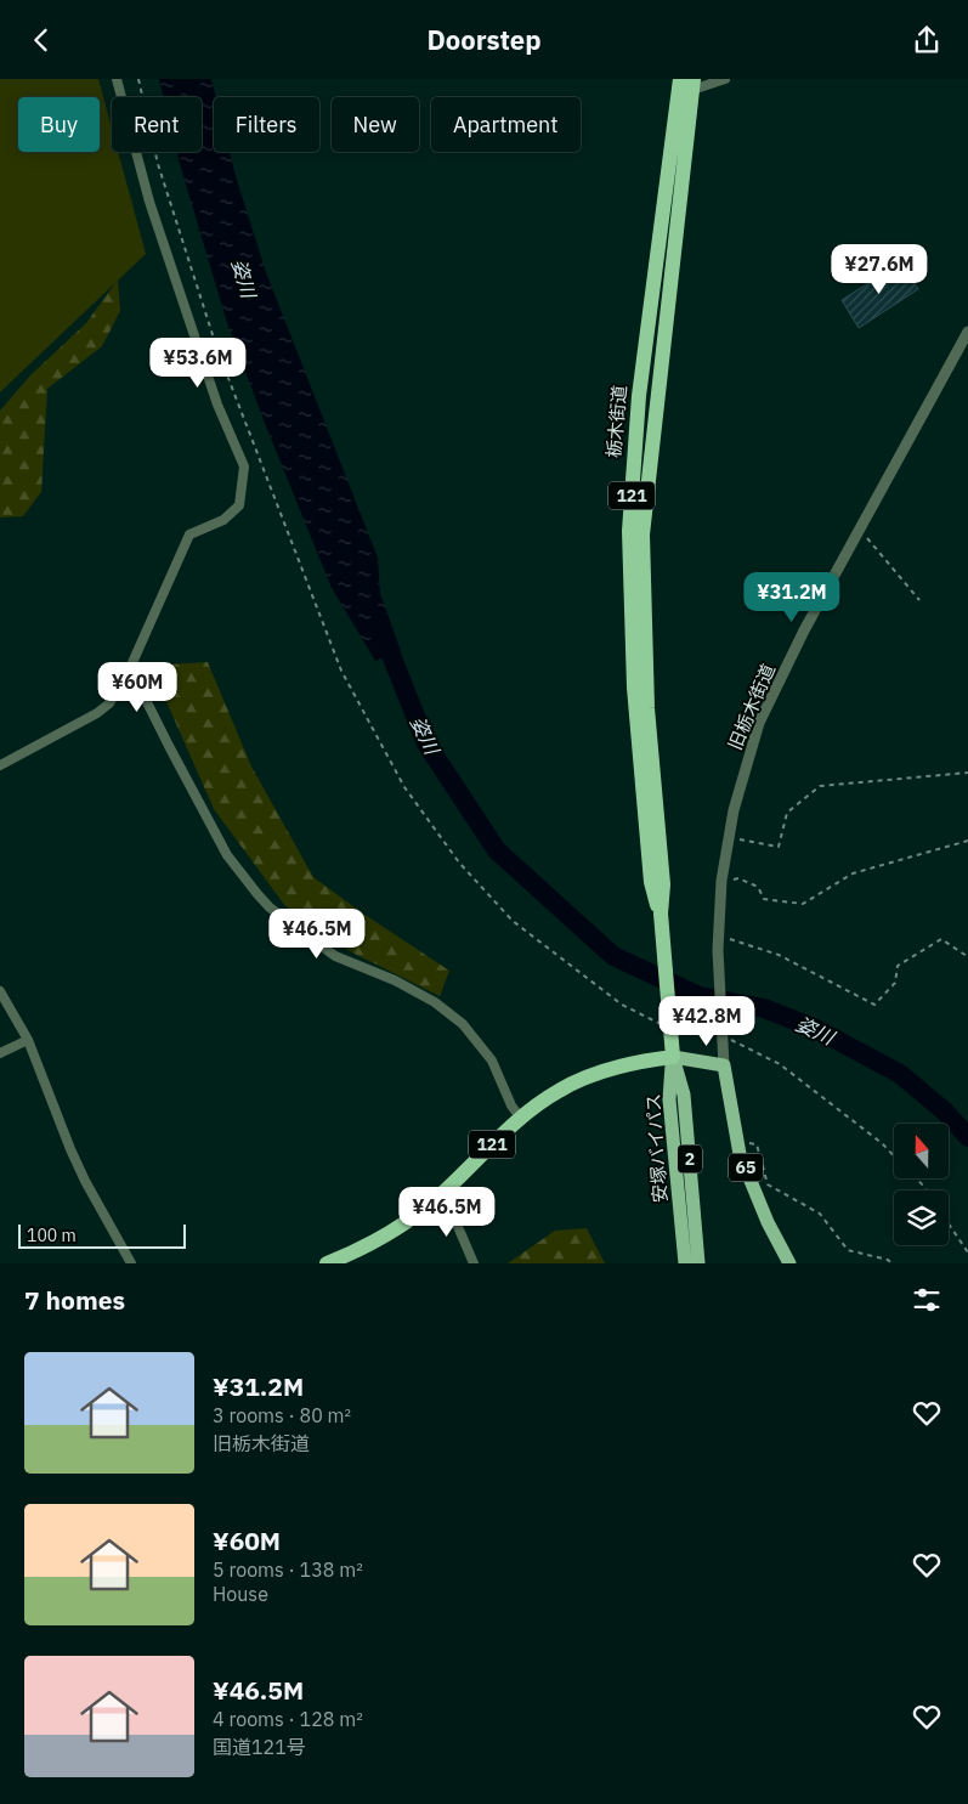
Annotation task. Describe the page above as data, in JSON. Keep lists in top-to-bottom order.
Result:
{
  "streets": {
    "highway": ["栃木街道", "121"],
    "main road": ["安塚バイパス", "2", "65"],
    "street": ["旧栃木街道"]
  },
  "crossings": [
    ["栃木街道", "121"],
    ["栃木街道", "安塚バイパス"],
    ["121", "安塚バイパス"],
    ["旧栃木街道", "65"]
  ],
  "water": ["姿川"],
  "scale_bar": "100 m",
  "north": "top",
  "page": {
    "header": "Doorstep",
    "chip": [
      "Buy",
      "Rent",
      "Filters",
      "New",
      "Apartment"
    ],
    "price": [
      "¥27.6M",
      "¥53.6M",
      "¥31.2M",
      "¥60M",
      "¥46.5M",
      "¥42.8M",
      "¥46.5M"
    ],
    "scale": "100 m",
    "heading": "7 homes",
    "list": [
      {
        "name": "¥31.2M",
        "note": "3 rooms · 80 m² · 旧栃木街道"
      },
      {
        "name": "¥60M",
        "note": "5 rooms · 138 m² · House"
      },
      {
        "name": "¥46.5M",
        "note": "4 rooms · 128 m² · 国道121号"
      }
    ]
  }
}
